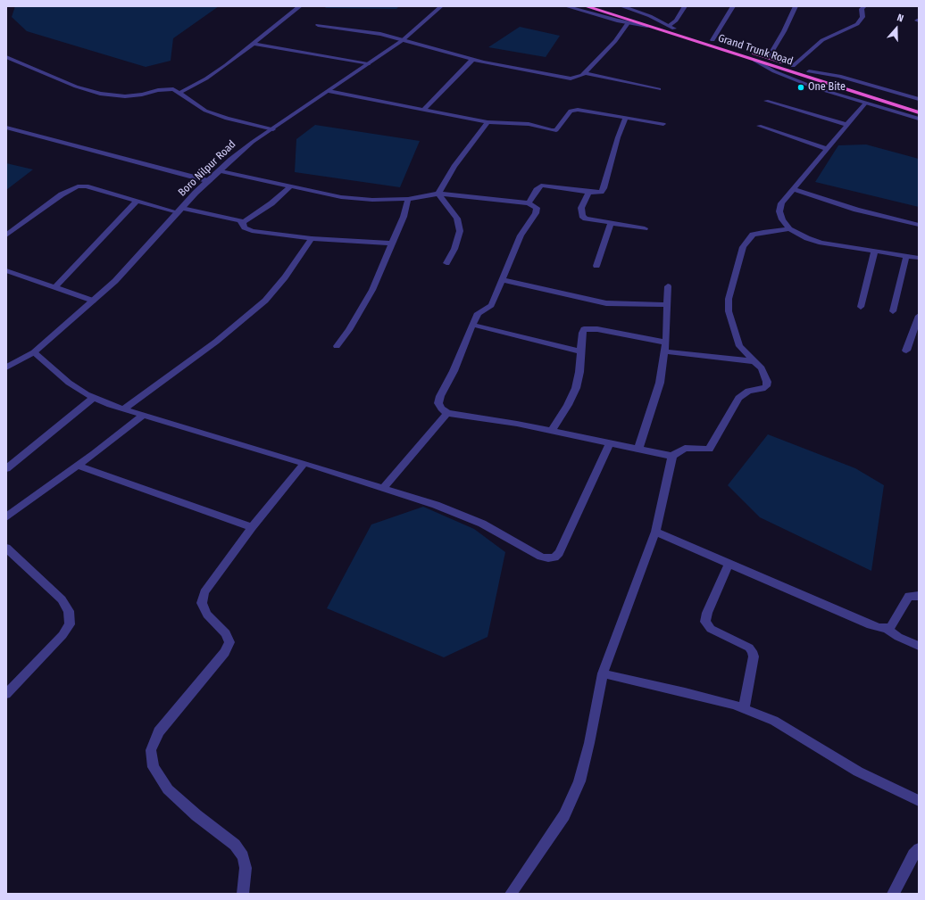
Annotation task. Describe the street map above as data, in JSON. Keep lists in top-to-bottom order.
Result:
{
  "streets": {
    "highway": ["Grand Trunk Road"],
    "street": ["Boro Nilpur Road"]
  },
  "places": ["One Bite"],
  "north": "top"
}
